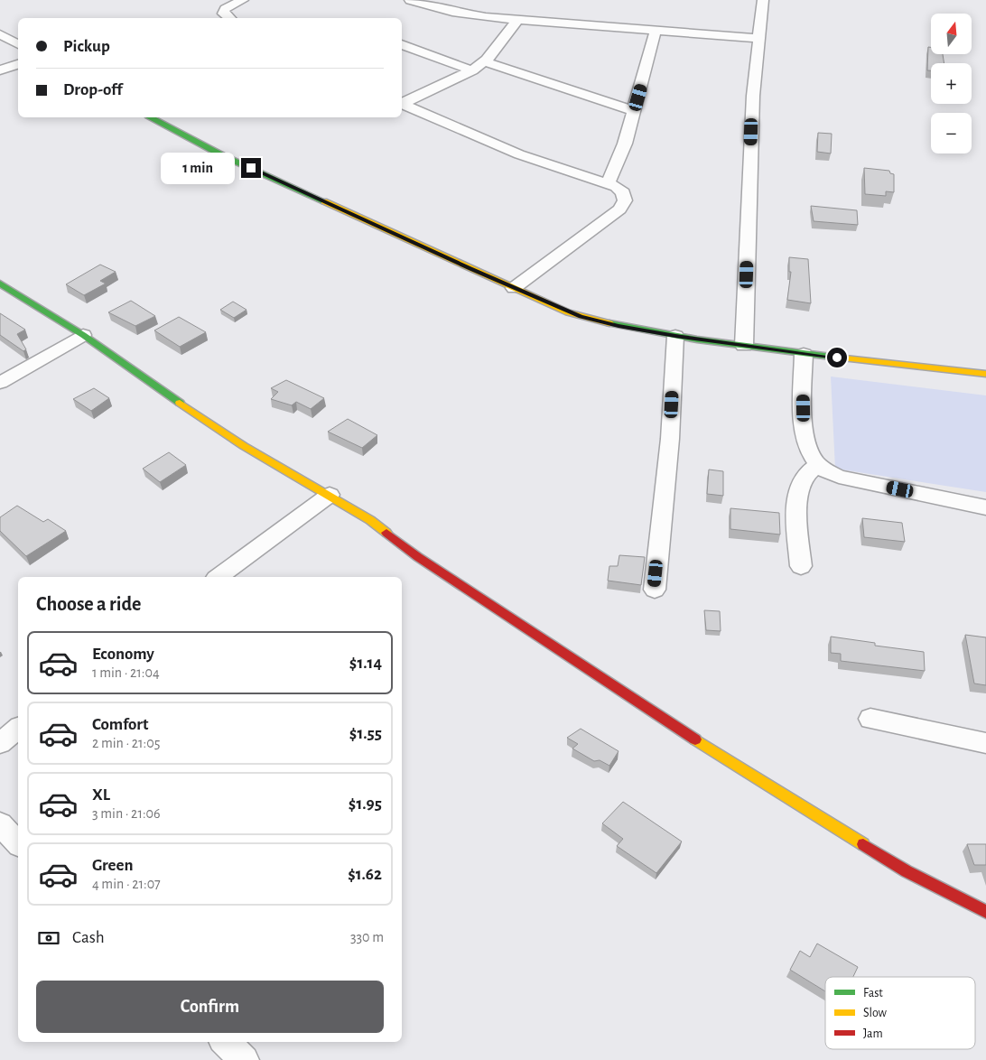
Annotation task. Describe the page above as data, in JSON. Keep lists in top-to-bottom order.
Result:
{
  "legend": ["Fast", "Slow", "Jam"],
  "north": "top",
  "page": {
    "map_buttons": ["+", "−"],
    "banner": ["Pickup", "Drop-off"],
    "bubble": "1 min",
    "heading": "Choose a ride",
    "list": [
      {
        "name": "Economy",
        "note": "1 min · 21:04",
        "value": "$1.14"
      },
      {
        "name": "Comfort",
        "note": "2 min · 21:05",
        "value": "$1.55"
      },
      {
        "name": "XL",
        "note": "3 min · 21:06",
        "value": "$1.95"
      },
      {
        "name": "Green",
        "note": "4 min · 21:07",
        "value": "$1.62"
      }
    ],
    "pay": ["Cash", "330 m"],
    "buttons": "Confirm"
  }
}
